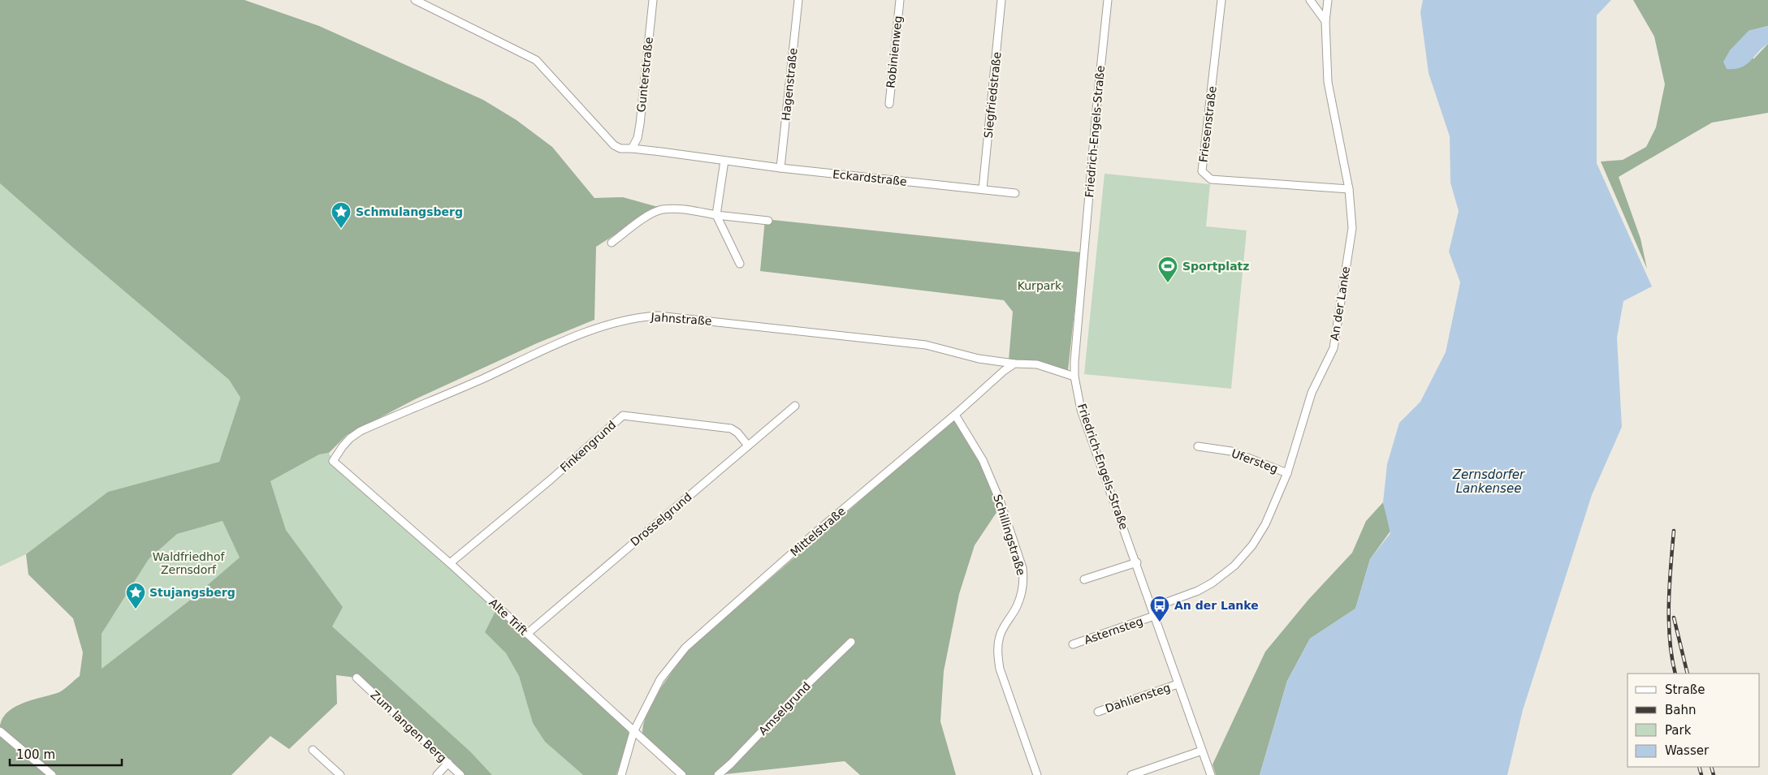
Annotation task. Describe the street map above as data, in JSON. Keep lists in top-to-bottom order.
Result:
{
  "streets": {
    "street": [
      "Robinienweg",
      "Gunterstraße",
      "Hagenstraße",
      "Siegfriedstraße",
      "Friesenstraße",
      "Friedrich-Engels-Straße",
      "Eckardstraße",
      "An der Lanke",
      "Jahnstraße",
      "Finkengrund",
      "Ufersteg",
      "Drosselgrund",
      "Mittelstraße",
      "Schillingstraße",
      "Alte Trift",
      "Asternsteg",
      "Dahliensteg",
      "Amselgrund",
      "Zum langen Berg"
    ]
  },
  "crossings": [
    ["Gunterstraße", "Eckardstraße"],
    ["Hagenstraße", "Eckardstraße"],
    ["Siegfriedstraße", "Eckardstraße"],
    ["Friesenstraße", "An der Lanke"],
    ["Friedrich-Engels-Straße", "An der Lanke"],
    ["Friedrich-Engels-Straße", "Asternsteg"],
    ["Friedrich-Engels-Straße", "Dahliensteg"],
    ["An der Lanke", "Ufersteg"],
    ["Jahnstraße", "Mittelstraße"],
    ["Jahnstraße", "Alte Trift"],
    ["Finkengrund", "Drosselgrund"],
    ["Finkengrund", "Alte Trift"],
    ["Drosselgrund", "Alte Trift"],
    ["Mittelstraße", "Schillingstraße"],
    ["Mittelstraße", "Alte Trift"]
  ],
  "water": ["Zernsdorfer Lankensee"],
  "parks": ["Kurpark", "Waldfriedhof Zernsdorf"],
  "places": {
    "place": ["Schmulangsberg", "Stujangsberg"],
    "sports": ["Sportplatz"],
    "bus stop": ["An der Lanke"]
  },
  "legend": [
    "Straße",
    "Bahn",
    "Park",
    "Wasser"
  ],
  "scale_bar": "100 m"
}
